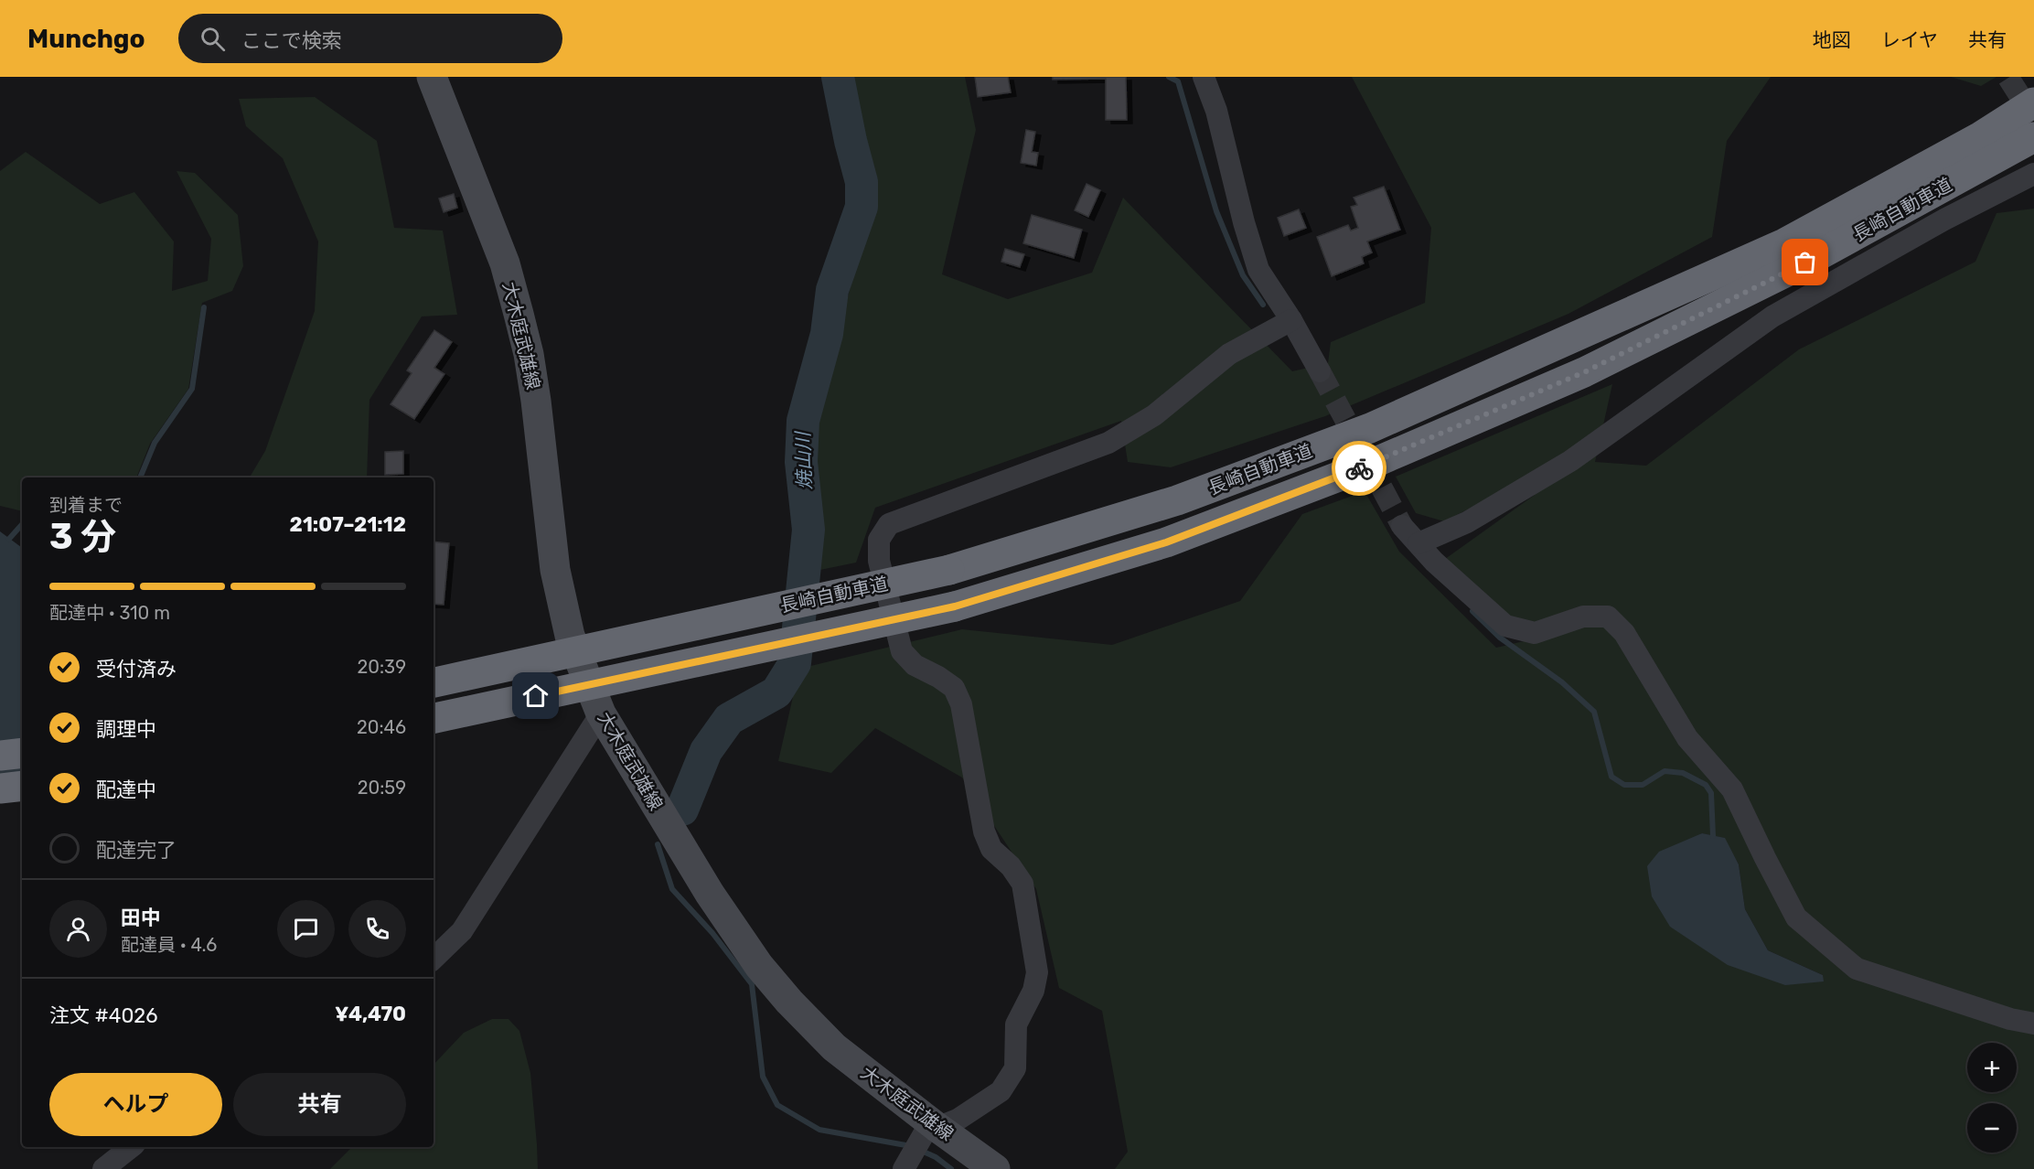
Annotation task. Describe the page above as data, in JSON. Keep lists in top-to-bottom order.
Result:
{
  "streets": {
    "highway": ["長崎自動車道"],
    "main road": ["大木庭武雄線"]
  },
  "water": ["焼山川"],
  "page": {
    "header": "Munchgo",
    "search": "ここで検索",
    "nav": ["地図", "レイヤ", "共有"],
    "heading": ["3 分", "到着まで", "21:07–21:12"],
    "panel": [
      "田中",
      "配達員 · 4.6",
      "注文 #4026",
      "¥4,470"
    ],
    "bar": "配達中 · 310 m",
    "list": [
      ["受付済み", "20:39"],
      ["調理中", "20:46"],
      ["配達中", "20:59"],
      "配達完了"
    ],
    "map_buttons": ["+", "−"],
    "buttons": ["ヘルプ", "共有"]
  }
}
